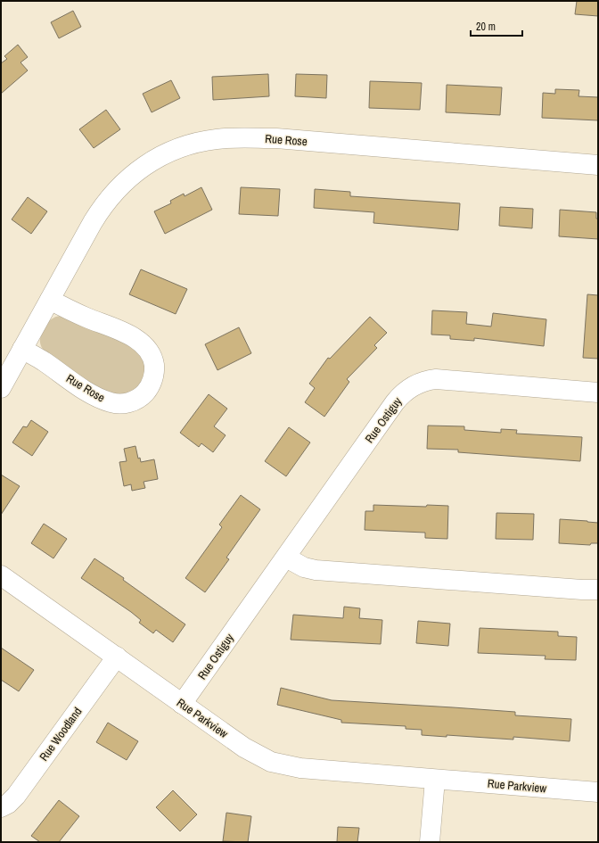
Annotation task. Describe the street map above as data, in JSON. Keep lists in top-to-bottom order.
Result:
{
  "streets": {
    "street": [
      "Rue Rose",
      "Rue Ostiguy",
      "Rue Parkview",
      "Rue Woodland"
    ]
  },
  "crossings": [
    ["Rue Ostiguy", "Rue Parkview"],
    ["Rue Parkview", "Rue Woodland"]
  ],
  "scale_bar": "20 m"
}
